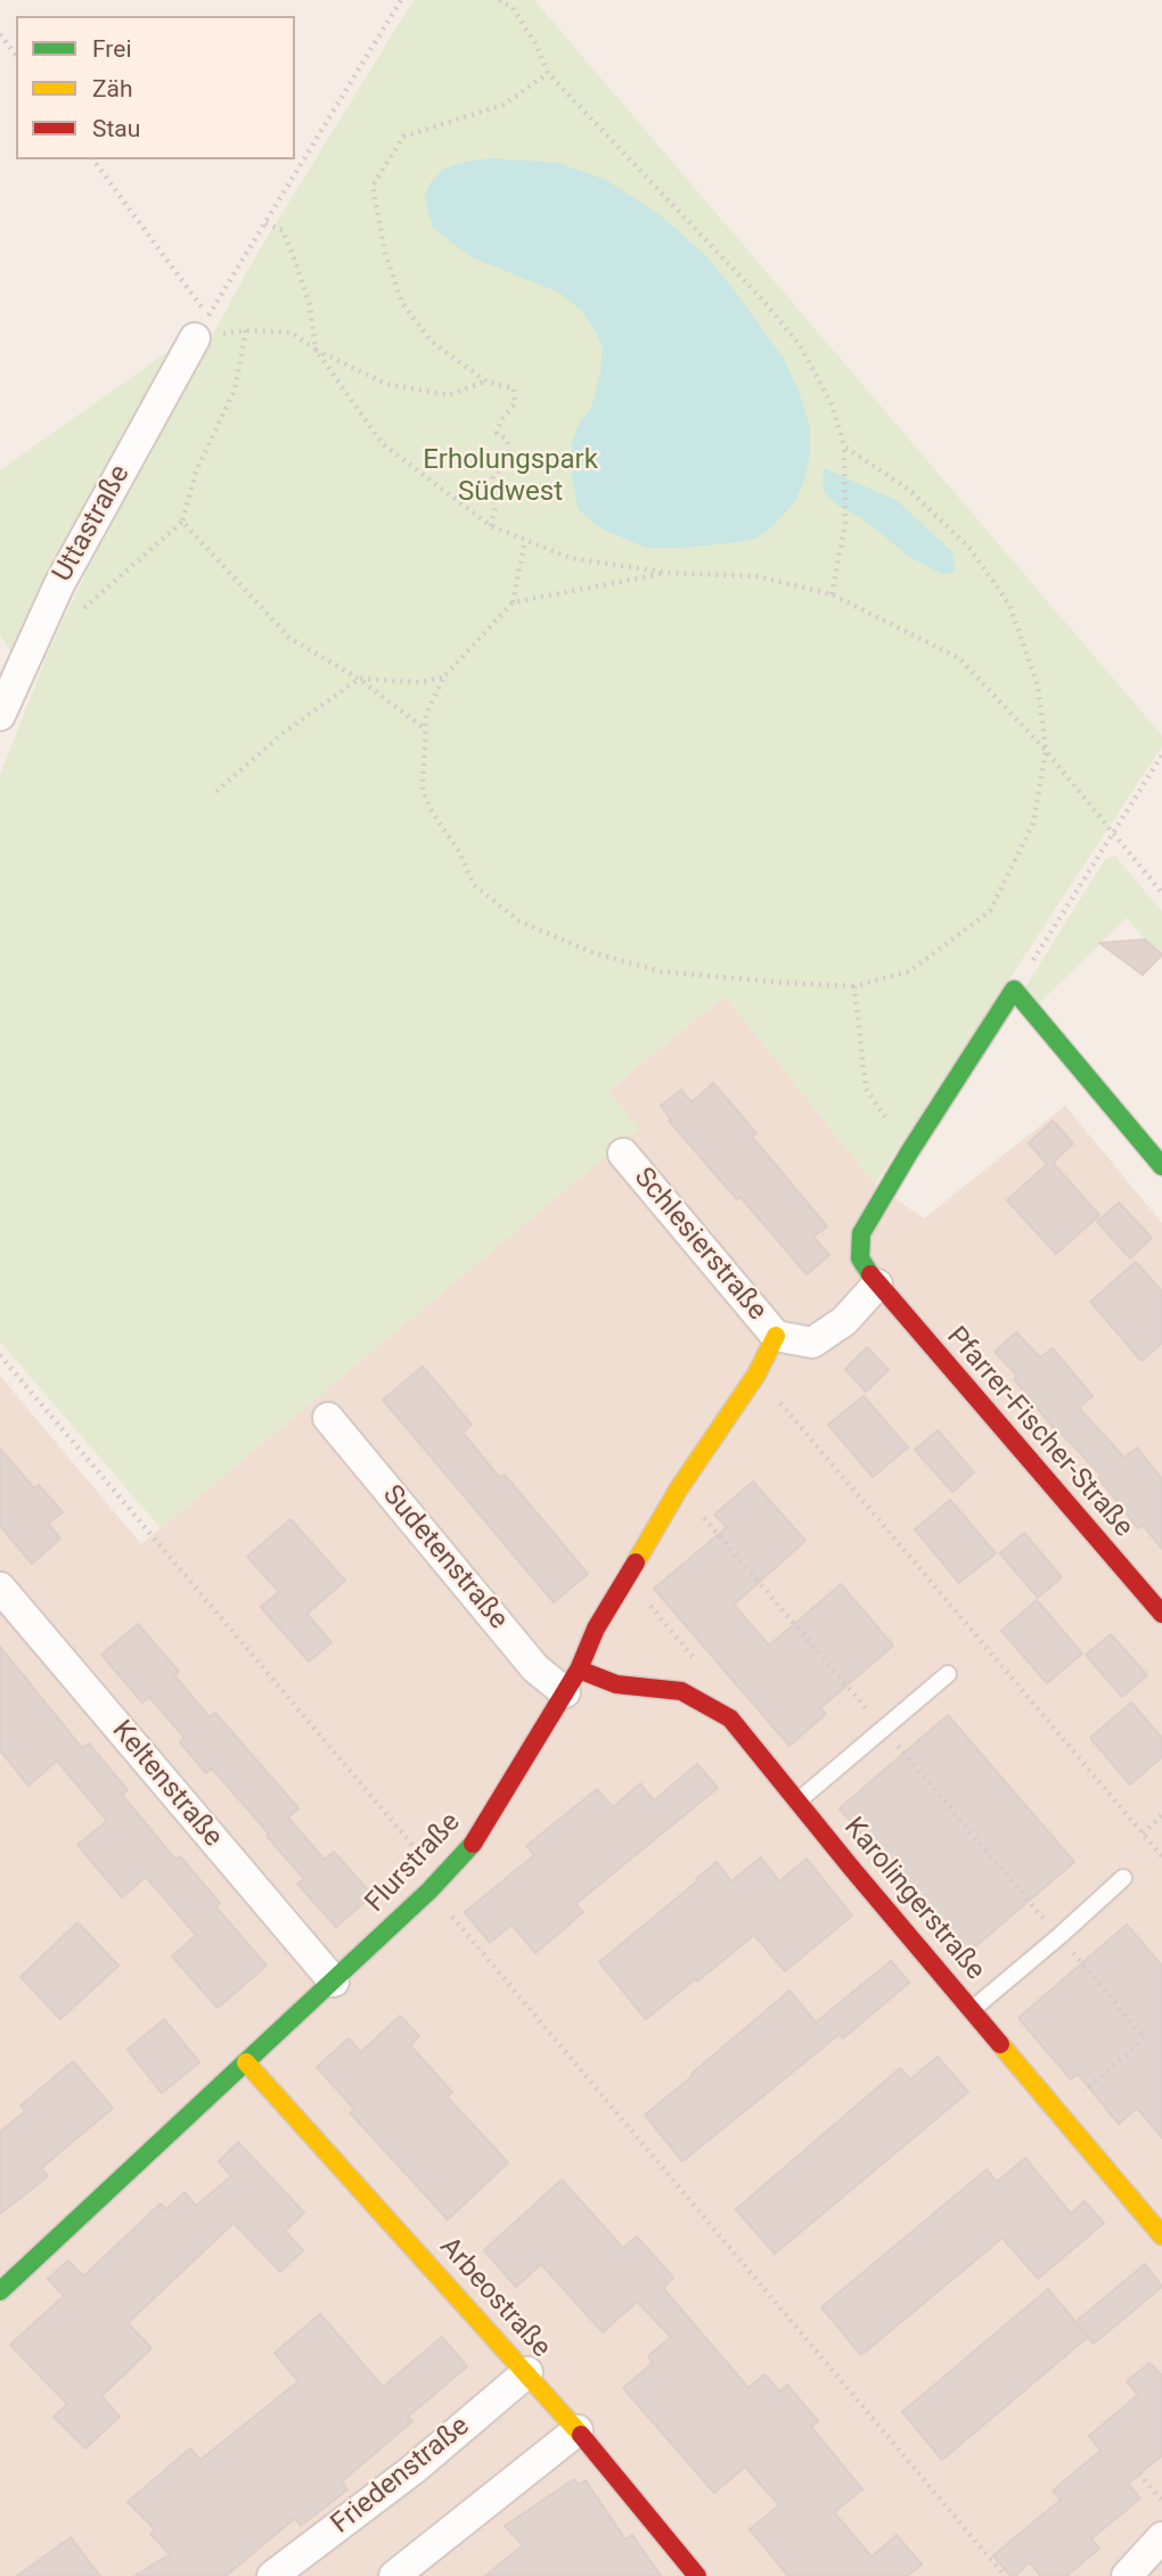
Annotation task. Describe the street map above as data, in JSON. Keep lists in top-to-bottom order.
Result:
{
  "streets": {
    "street": [
      "Uttastraße",
      "Schlesierstraße",
      "Pfarrer-Fischer-Straße",
      "Sudetenstraße",
      "Keltenstraße",
      "Flurstraße",
      "Karolingerstraße",
      "Arbeostraße",
      "Friedenstraße"
    ]
  },
  "crossings": [
    ["Schlesierstraße", "Flurstraße"],
    ["Sudetenstraße", "Flurstraße"],
    ["Sudetenstraße", "Karolingerstraße"],
    ["Keltenstraße", "Flurstraße"],
    ["Flurstraße", "Karolingerstraße"],
    ["Flurstraße", "Arbeostraße"],
    ["Arbeostraße", "Friedenstraße"]
  ],
  "parks": ["Erholungspark Südwest"],
  "legend": ["Frei", "Zäh", "Stau"]
}
